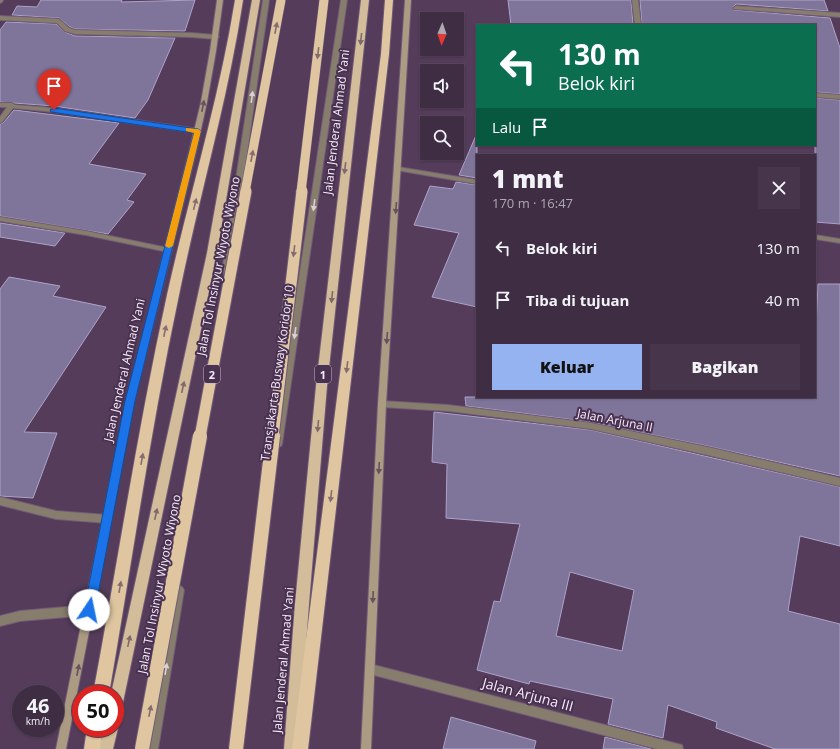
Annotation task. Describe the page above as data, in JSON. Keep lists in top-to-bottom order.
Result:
{
  "streets": {
    "highway": [
      "Jalan Jenderal Ahmad Yani",
      "Jalan Tol Insinyur Wiyoto Wiyono",
      "2",
      "1"
    ],
    "street": ["Transjakarta Busway Koridor 10", "Jalan Arjuna II", "Jalan Arjuna III"]
  },
  "one_way": ["Transjakarta Busway Koridor 10"],
  "north": "bottom",
  "page": {
    "turn": ["130 m", "Belok kiri"],
    "then": "Lalu",
    "heading": ["1 mnt", "170 m · 16:47"],
    "list": [
      {
        "name": "Belok kiri",
        "value": "130 m"
      },
      {
        "name": "Tiba di tujuan",
        "value": "40 m"
      }
    ],
    "buttons": ["Keluar", "Bagikan"],
    "speed": "46 km/h",
    "limit": "50"
  }
}
